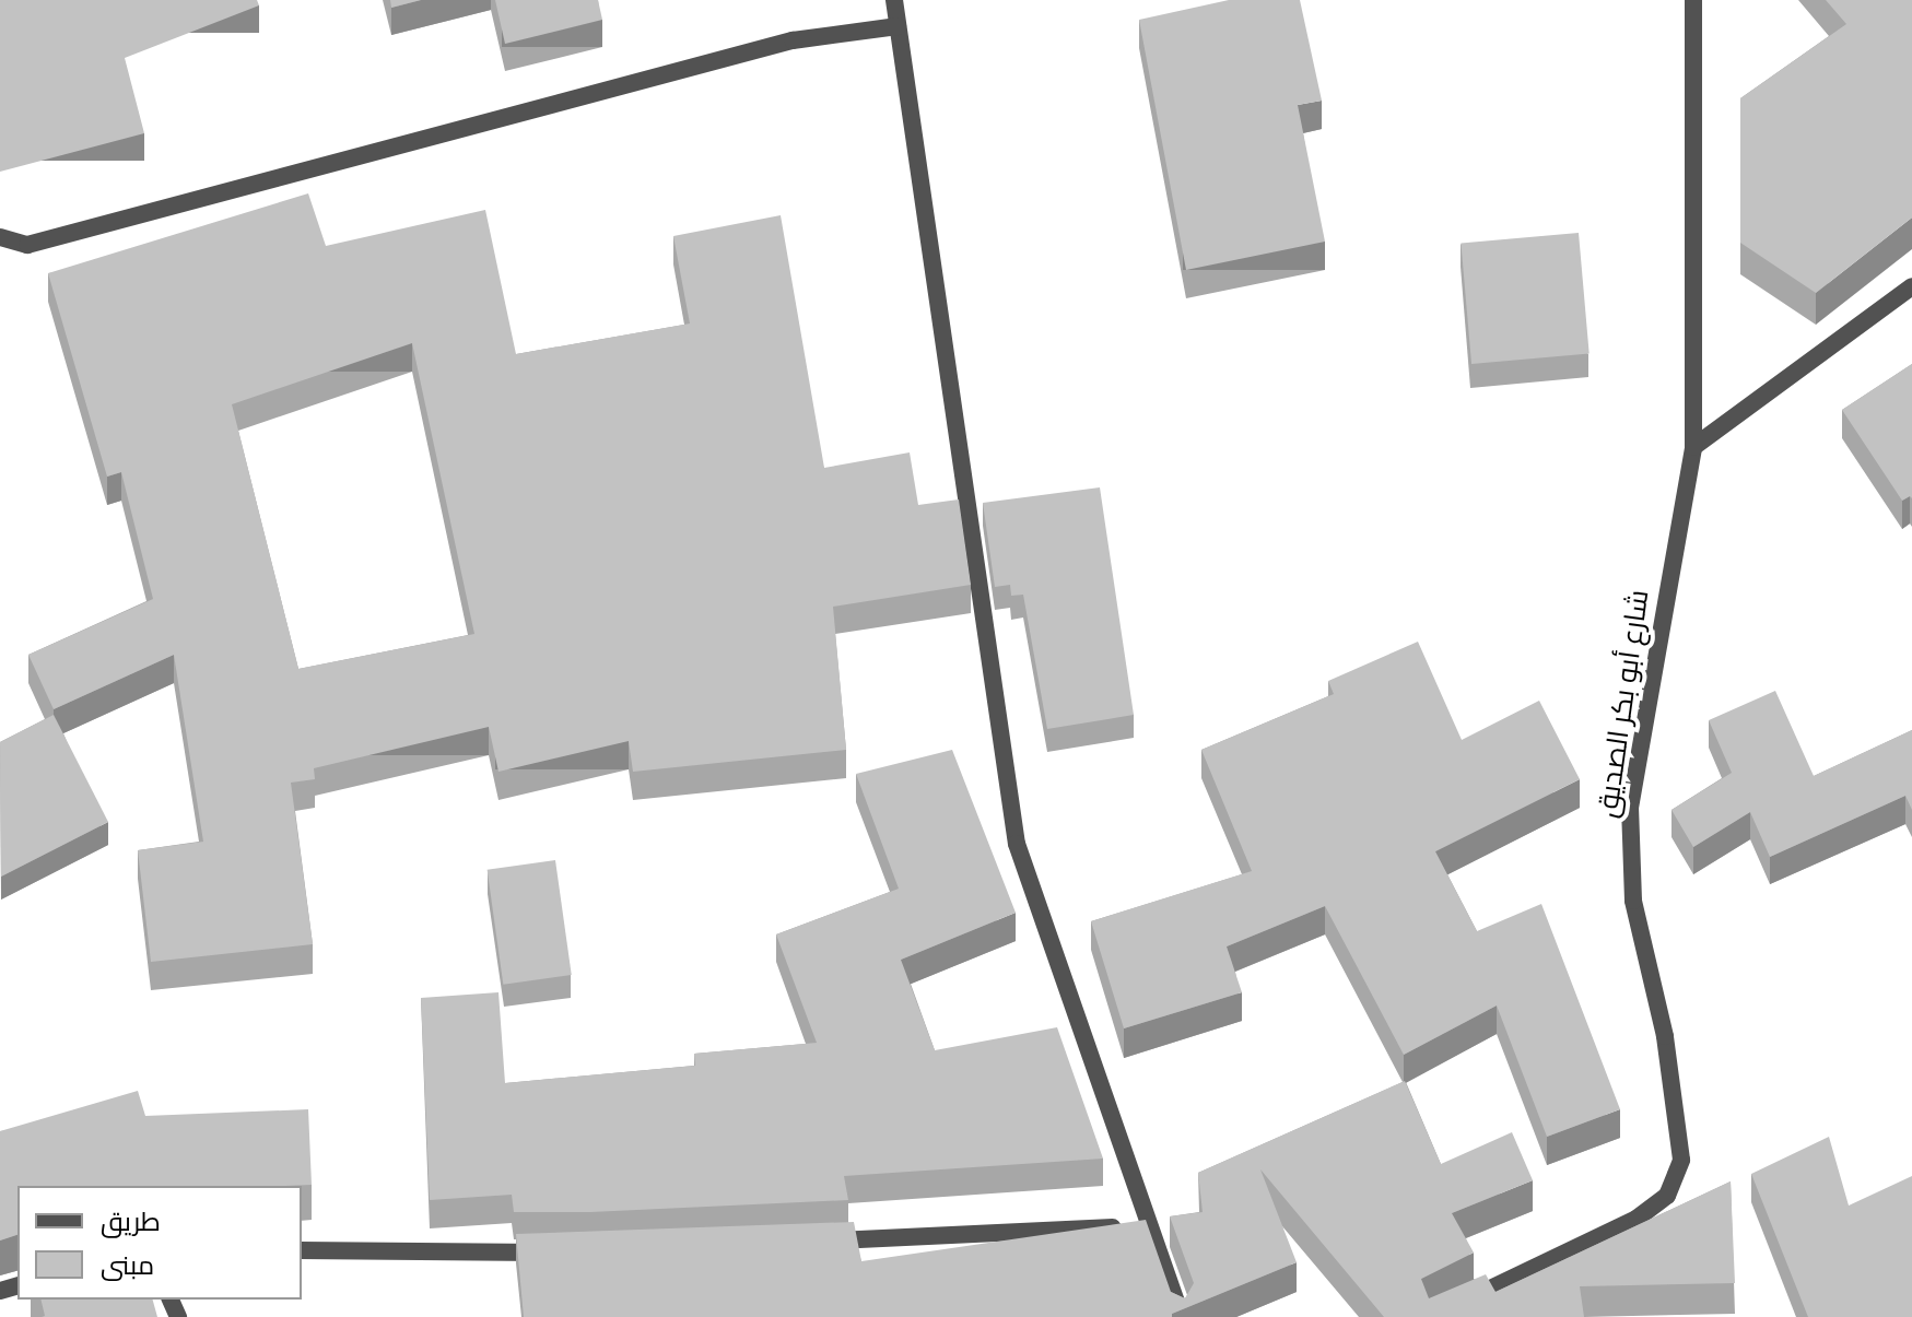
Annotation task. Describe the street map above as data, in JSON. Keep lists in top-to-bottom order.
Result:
{
  "streets": {
    "street": ["شارع أبو بكر الصديق"]
  },
  "legend": ["طريق", "مبنى"]
}
